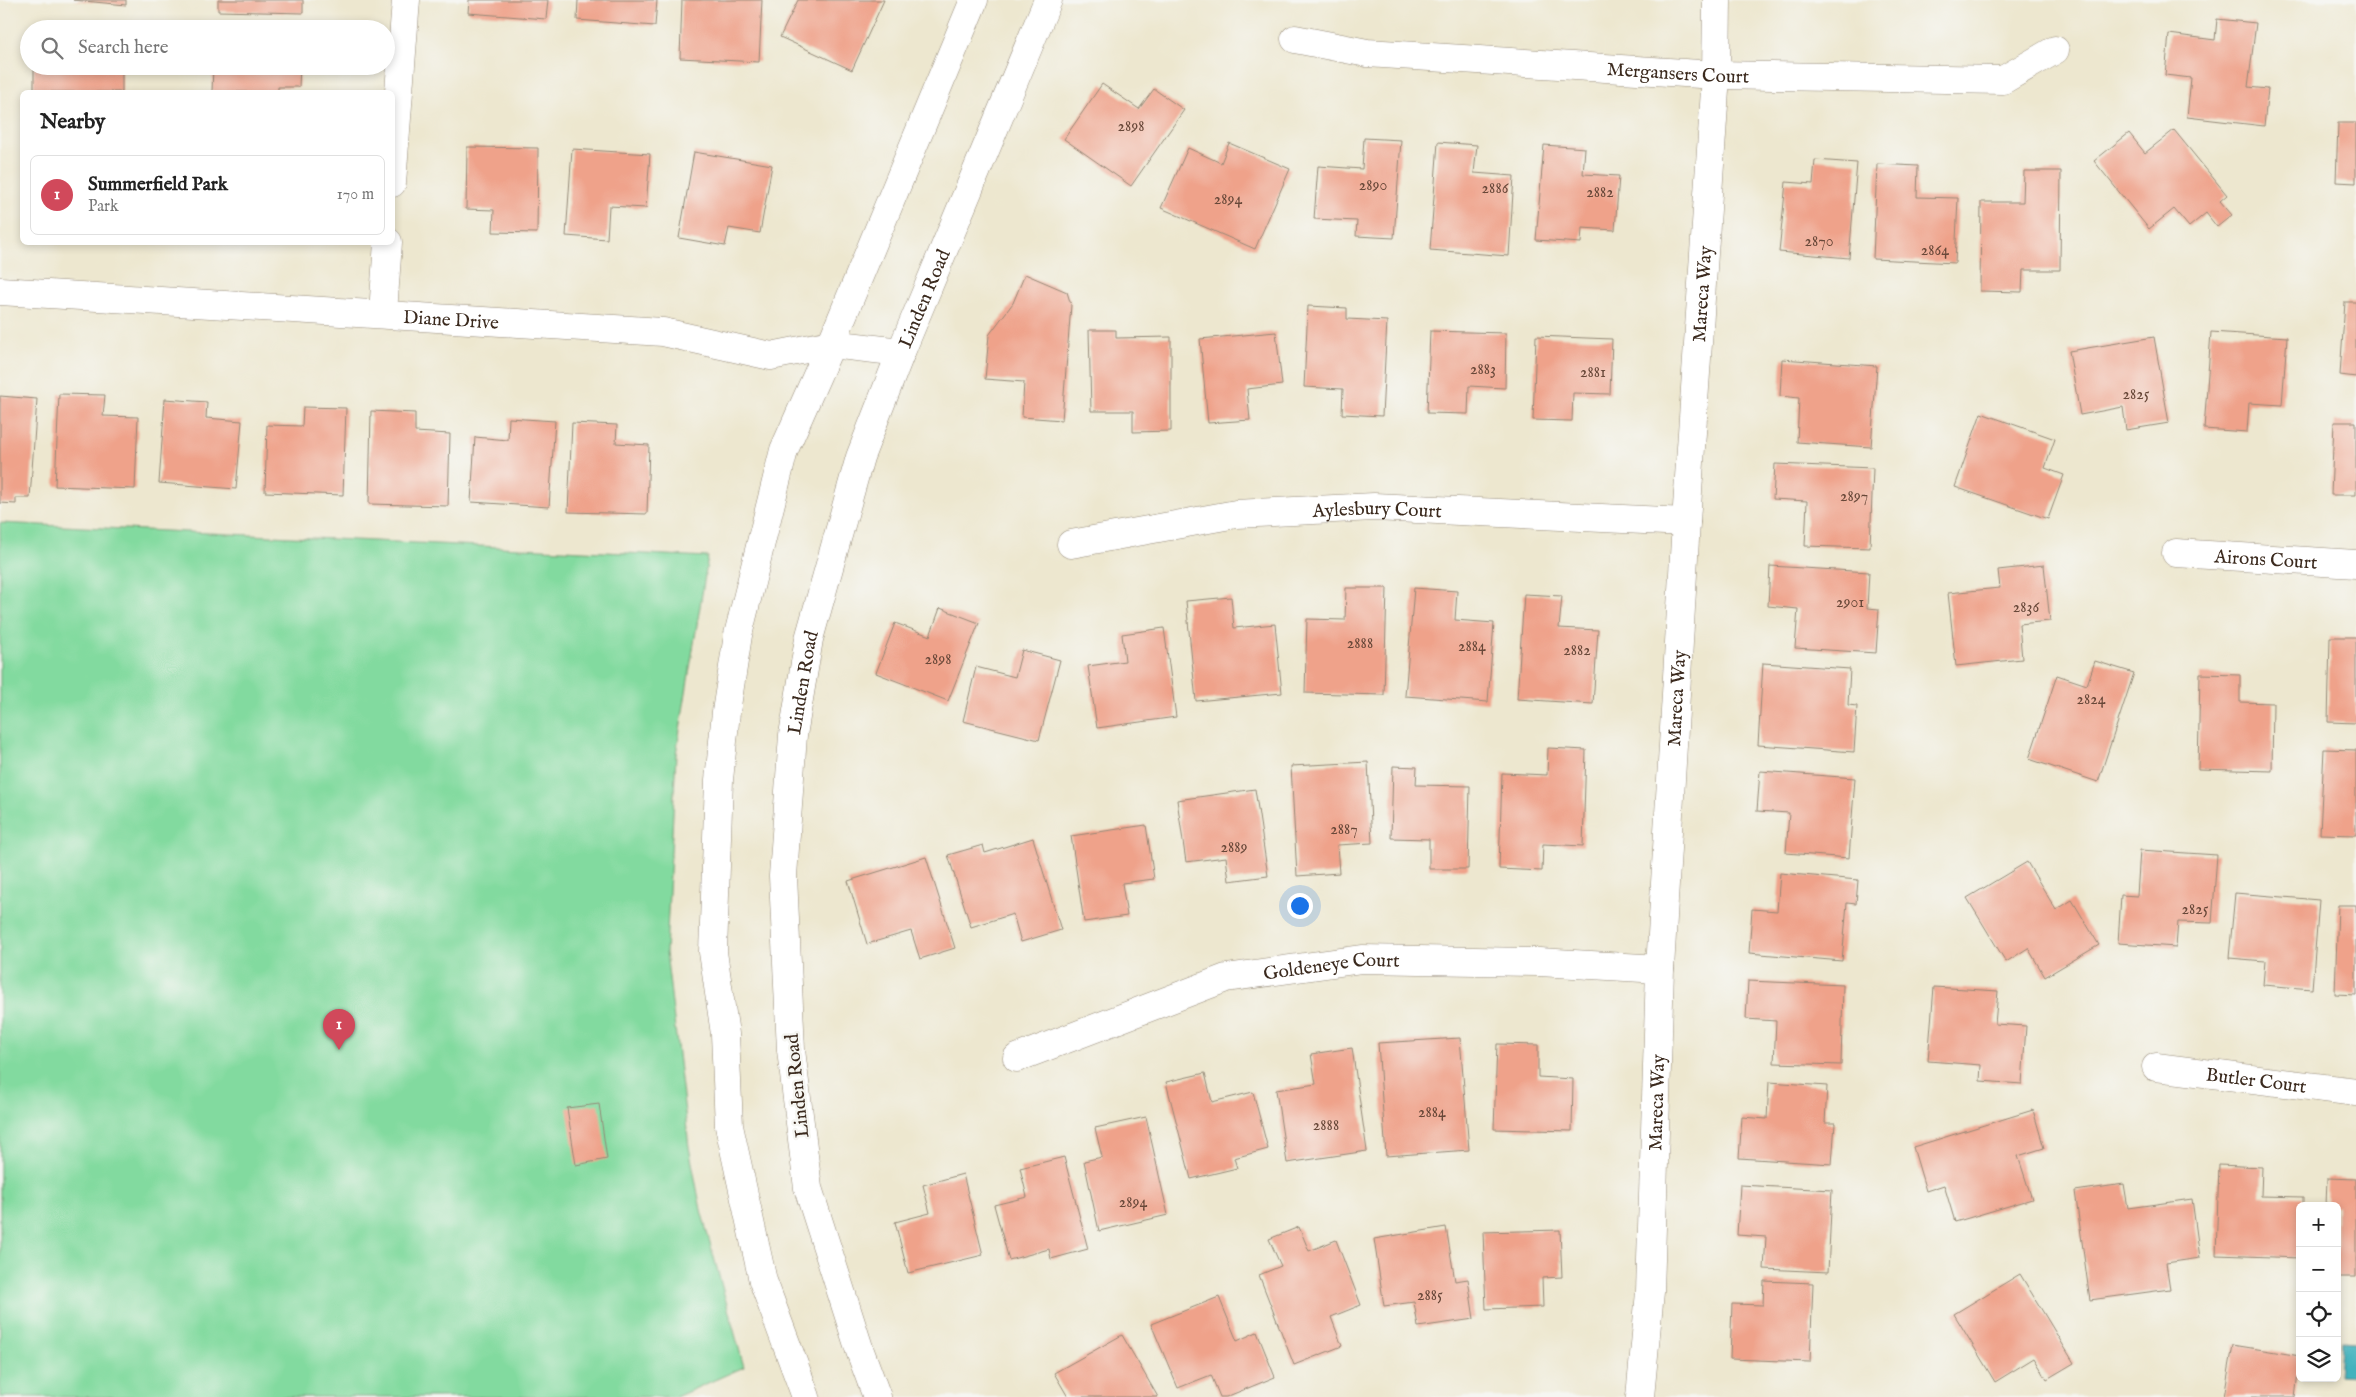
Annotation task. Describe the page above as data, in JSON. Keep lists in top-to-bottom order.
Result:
{
  "streets": {
    "street": [
      "Mergansers Court",
      "Mareca Way",
      "Linden Road",
      "Diane Drive",
      "Aylesbury Court",
      "Airons Court",
      "Goldeneye Court",
      "Butler Court"
    ]
  },
  "crossings": [
    ["Mergansers Court", "Mareca Way"],
    ["Mareca Way", "Aylesbury Court"],
    ["Mareca Way", "Goldeneye Court"],
    ["Linden Road", "Diane Drive"]
  ],
  "house_numbers": [
    "2898",
    "2890",
    "2886",
    "2882",
    "2894",
    "2870",
    "2864",
    "2883",
    "2881",
    "2825",
    "2897",
    "2901",
    "2836",
    "2888",
    "2884",
    "2882",
    "2898",
    "2824",
    "2887",
    "2889",
    "2825",
    "2884",
    "2888",
    "2894",
    "2885"
  ],
  "page": {
    "search": "Search here",
    "heading": "Nearby",
    "list": [
      {
        "mark": "1",
        "name": "Summerfield Park",
        "note": "Park",
        "value": "170 m"
      }
    ],
    "pins": "1",
    "map_buttons": ["+", "−"]
  }
}
